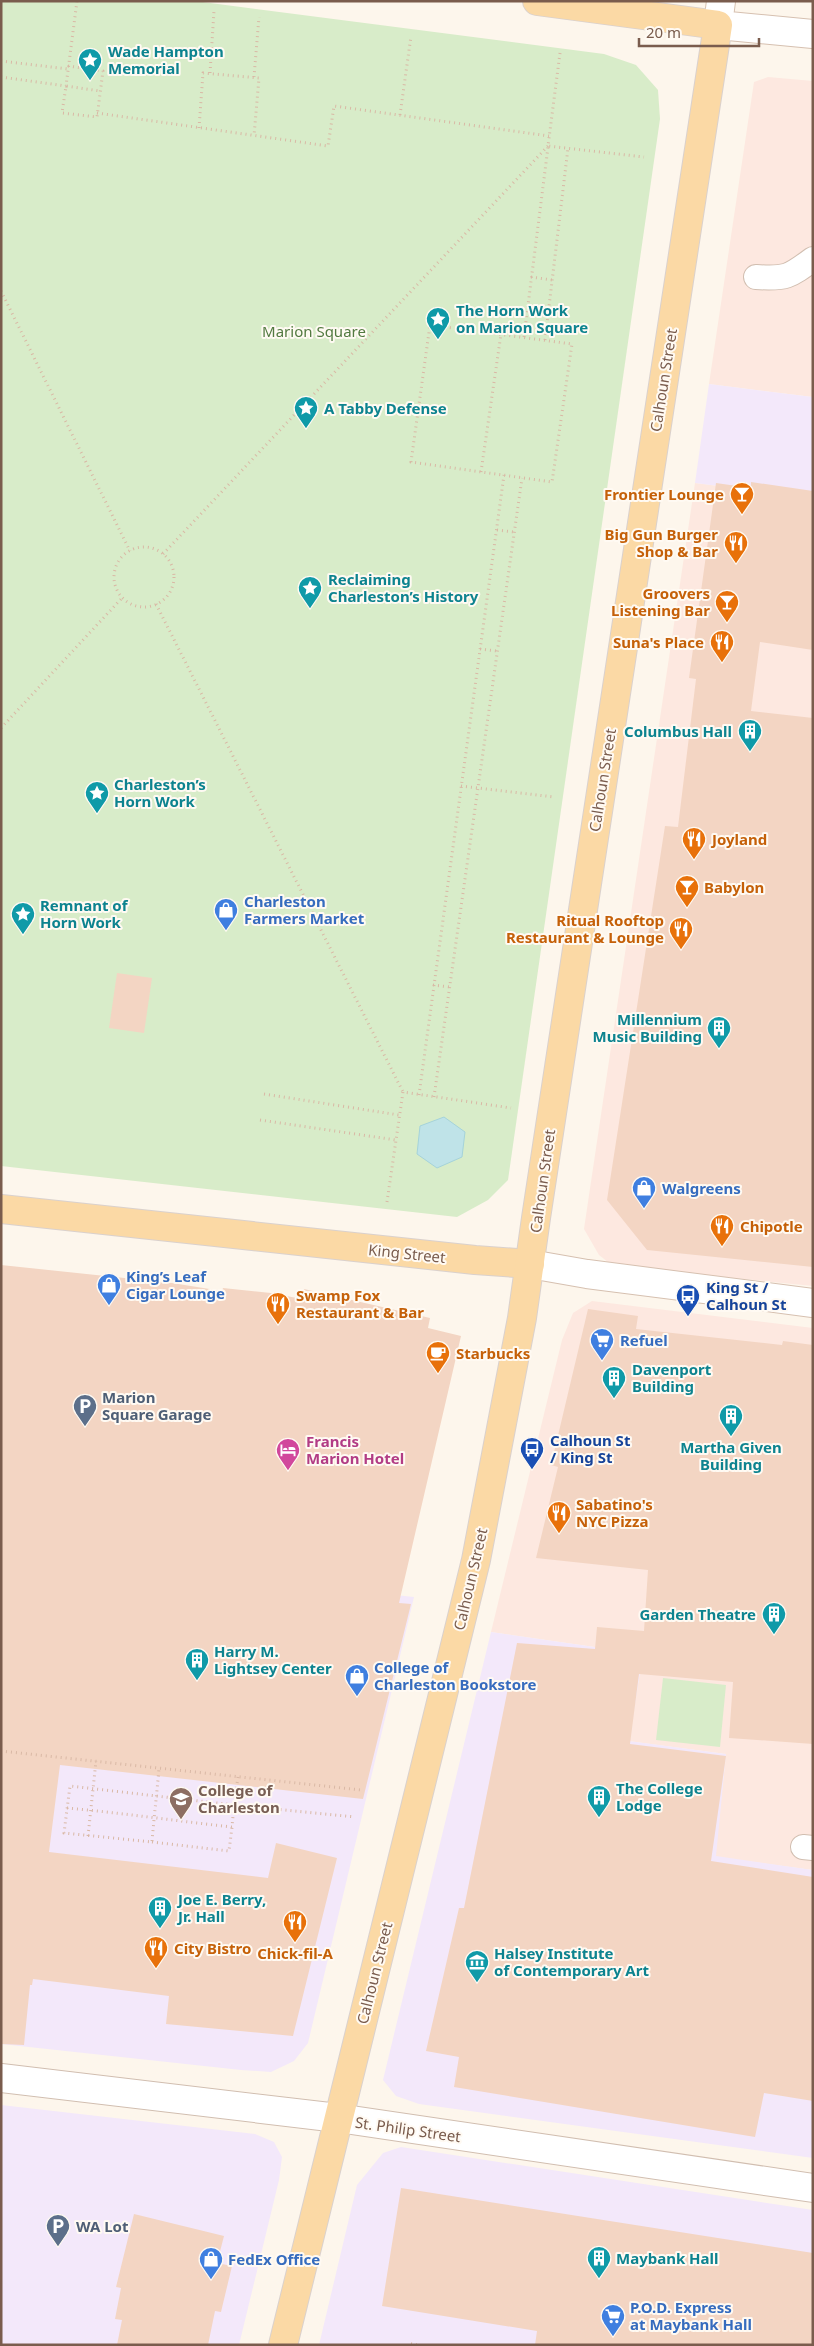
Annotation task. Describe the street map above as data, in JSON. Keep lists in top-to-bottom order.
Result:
{
  "streets": {
    "main road": ["Calhoun Street", "King Street"],
    "street": ["St. Philip Street"]
  },
  "crossings": [
    ["Calhoun Street", "King Street"],
    ["Calhoun Street", "St. Philip Street"]
  ],
  "parks": ["Marion Square"],
  "places": {
    "place": [
      "Wade Hampton Memorial",
      "The Horn Work on Marion Square",
      "A Tabby Defense",
      "Reclaiming Charleston’s History",
      "Charleston’s Horn Work",
      "Remnant of Horn Work"
    ],
    "bar": ["Frontier Lounge", "Groovers Listening Bar", "Babylon"],
    "restaurant": [
      "Big Gun Burger Shop & Bar",
      "Suna's Place",
      "Joyland",
      "Ritual Rooftop Restaurant & Lounge",
      "Chipotle",
      "Swamp Fox Restaurant & Bar",
      "Sabatino's NYC Pizza",
      "Chick-fil-A",
      "City Bistro"
    ],
    "building": [
      "Columbus Hall",
      "Millennium Music Building",
      "Davenport Building",
      "Martha Given Building",
      "Garden Theatre",
      "Harry M. Lightsey Center",
      "The College Lodge",
      "Joe E. Berry, Jr. Hall",
      "Maybank Hall"
    ],
    "shop": [
      "Charleston Farmers Market",
      "Walgreens",
      "King’s Leaf Cigar Lounge",
      "College of Charleston Bookstore",
      "FedEx Office"
    ],
    "bus stop": ["King St / Calhoun St", "Calhoun St / King St"],
    "supermarket": ["Refuel", "P.O.D. Express at Maybank Hall"],
    "cafe": ["Starbucks"],
    "parking": ["Marion Square Garage", "WA Lot"],
    "hotel": ["Francis Marion Hotel"],
    "school or university": ["College of Charleston"],
    "museum": ["Halsey Institute of Contemporary Art"]
  },
  "scale_bar": "20 m"
}
